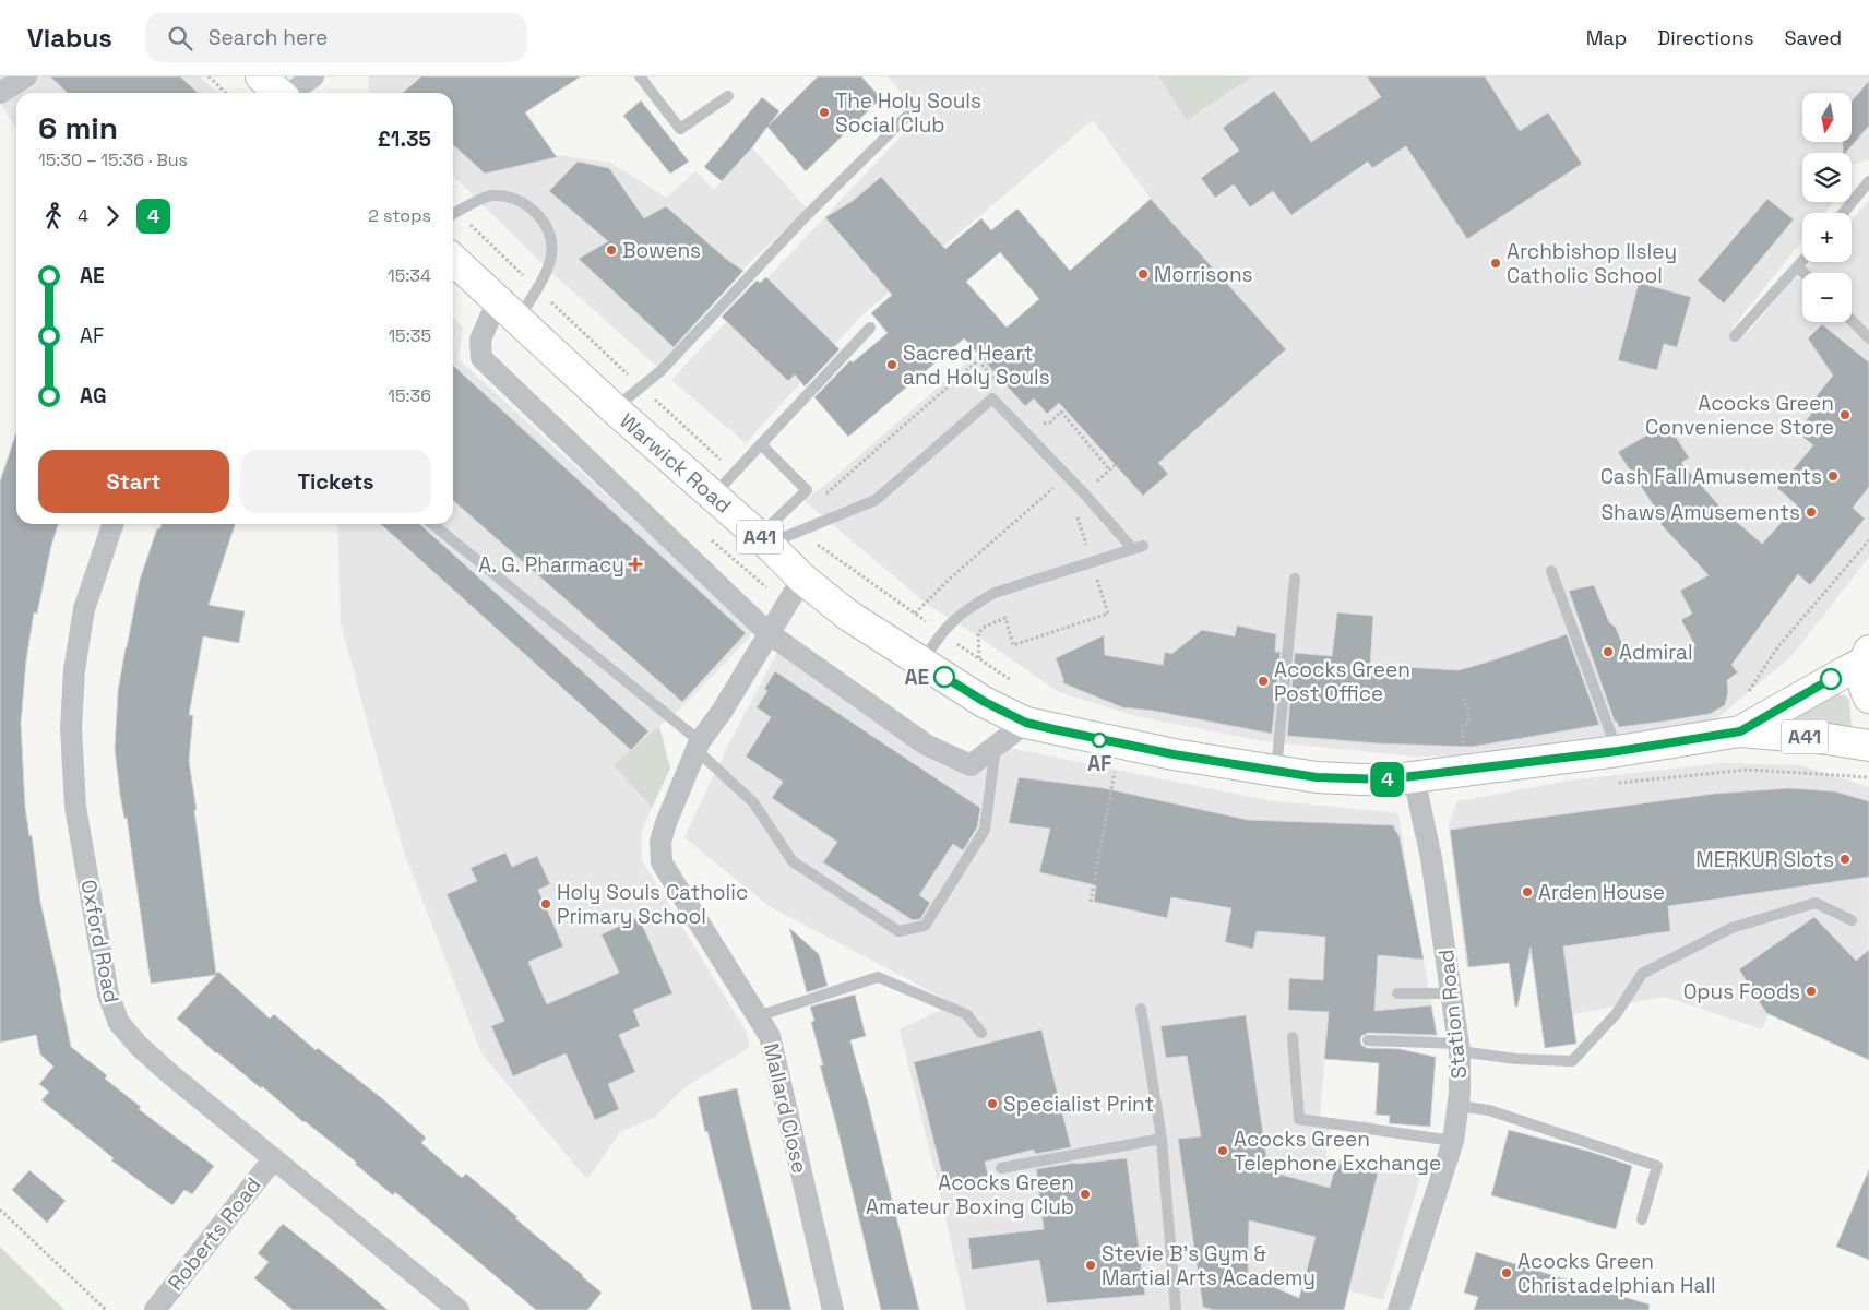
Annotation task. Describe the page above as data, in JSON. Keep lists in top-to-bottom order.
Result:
{
  "streets": {
    "highway": ["Warwick Road", "A41"],
    "street": [
      "Oxford Road",
      "Station Road",
      "Mallard Close",
      "Roberts Road"
    ]
  },
  "crossings": [
    ["Warwick Road", "Station Road"],
    ["Warwick Road", "Mallard Close"],
    ["Oxford Road", "Roberts Road"]
  ],
  "places": {
    "other": [
      "The Holy Souls Social Club",
      "Bowens",
      "Archbishop Ilsley Catholic School",
      "Morrisons",
      "Sacred Heart and Holy Souls",
      "Acocks Green Convenience Store",
      "Cash Fall Amusements",
      "Shaws Amusements",
      "Admiral",
      "AE",
      "Acocks Green Post Office",
      "AF",
      "MERKUR Slots",
      "Arden House",
      "Holy Souls Catholic Primary School",
      "Opus Foods",
      "Specialist Print",
      "Acocks Green Telephone Exchange",
      "Acocks Green Amateur Boxing Club",
      "Stevie B's Gym & Martial Arts Academy",
      "Acocks Green Christadelphian Hall"
    ],
    "health": ["A. G. Pharmacy"]
  },
  "lines": ["bus line 4"],
  "north": "bottom",
  "page": {
    "header": "Viabus",
    "search": "Search here",
    "nav": ["Map", "Directions", "Saved"],
    "on_map": "4",
    "map_buttons": ["+", "−"],
    "heading": ["6 min", "15:30 – 15:36 · Bus", "£1.35"],
    "legs": ["4", "4", "2 stops"],
    "list": [
      {
        "name": "AE",
        "value": "15:34"
      },
      {
        "name": "AF",
        "value": "15:35"
      },
      {
        "name": "AG",
        "value": "15:36"
      }
    ],
    "buttons": ["Start", "Tickets"]
  }
}
